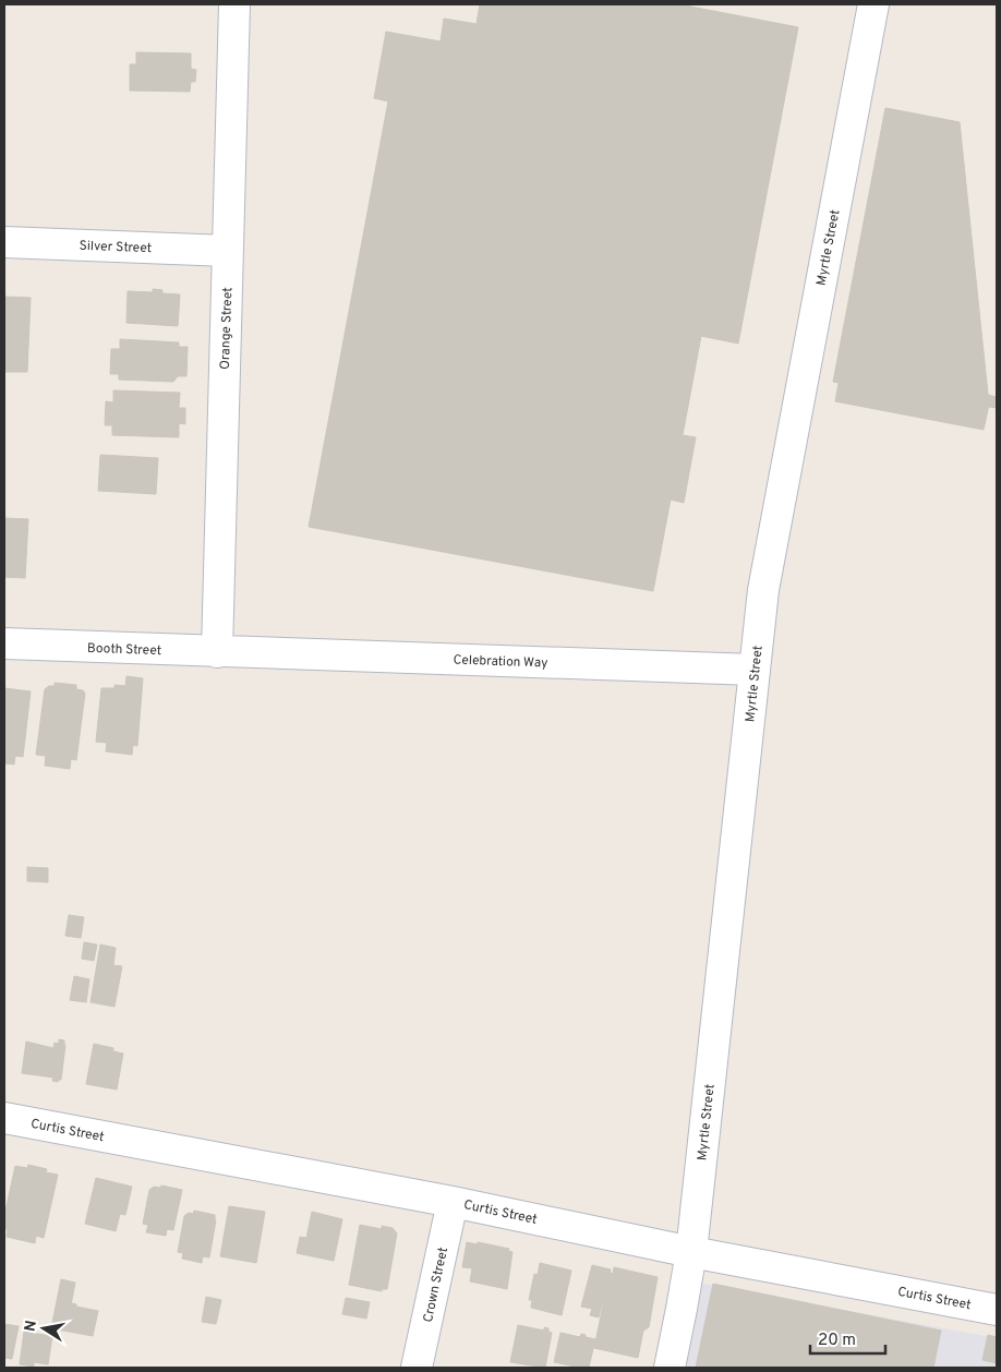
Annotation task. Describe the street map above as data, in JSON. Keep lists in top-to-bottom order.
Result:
{
  "streets": {
    "street": [
      "Silver Street",
      "Myrtle Street",
      "Orange Street",
      "Booth Street",
      "Celebration Way",
      "Curtis Street",
      "Crown Street"
    ]
  },
  "crossings": [
    ["Silver Street", "Orange Street"],
    ["Myrtle Street", "Celebration Way"],
    ["Myrtle Street", "Curtis Street"],
    ["Orange Street", "Booth Street"],
    ["Orange Street", "Celebration Way"],
    ["Booth Street", "Celebration Way"],
    ["Curtis Street", "Crown Street"]
  ],
  "scale_bar": "20 m",
  "north": "left"
}
